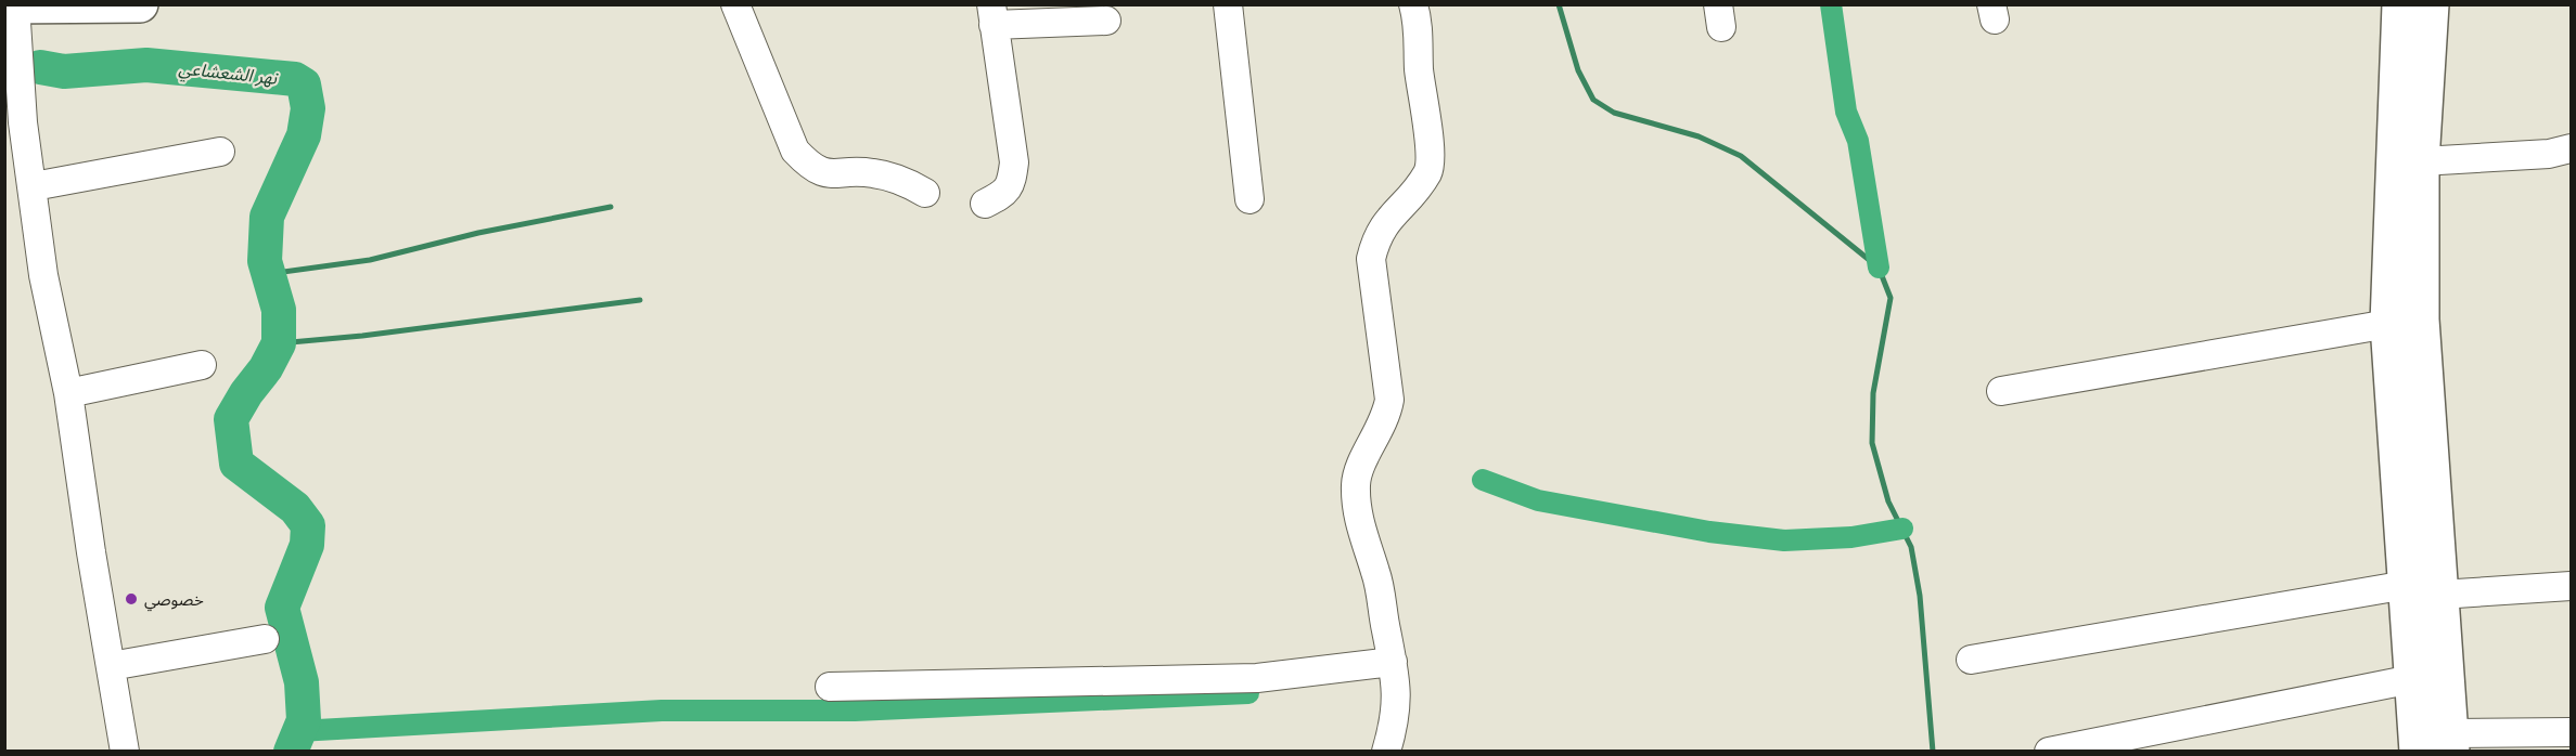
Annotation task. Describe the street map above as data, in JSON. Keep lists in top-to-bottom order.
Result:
{
  "water": ["نهر الشعشاعي"],
  "places": ["خصوصي"]
}
